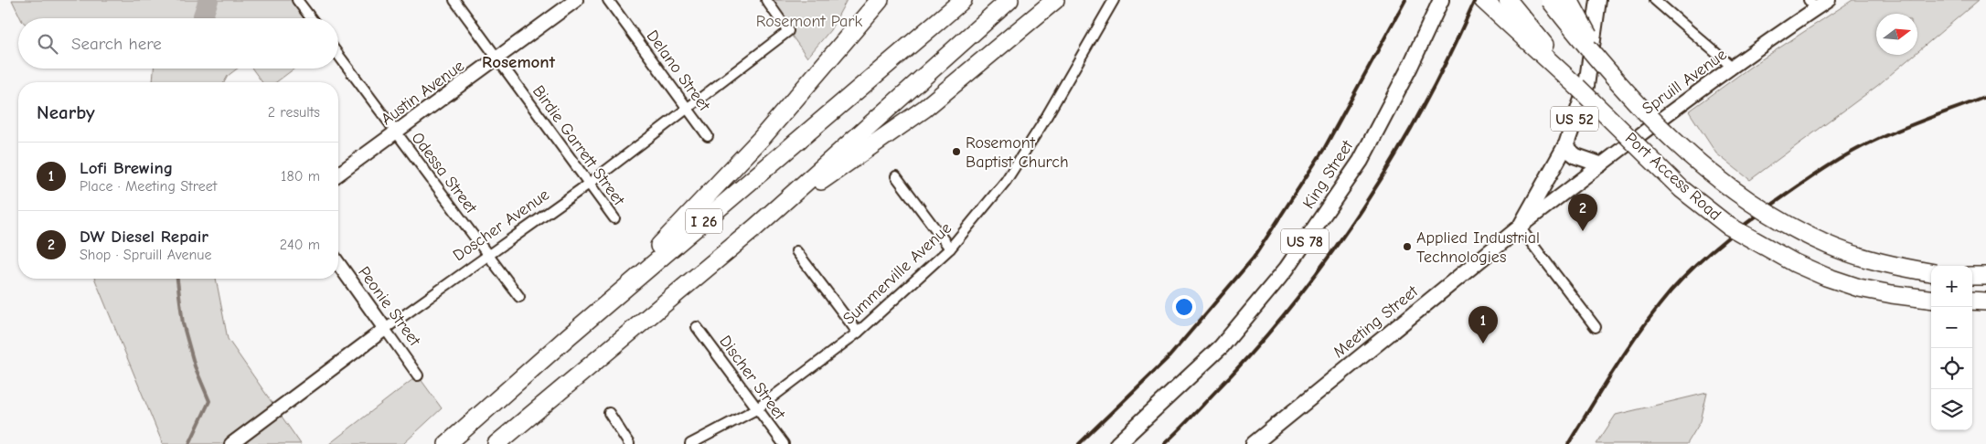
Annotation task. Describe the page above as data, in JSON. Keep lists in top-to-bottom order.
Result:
{
  "streets": {
    "highway": ["Port Access Road", "I 26"],
    "main road": [
      "US 52",
      "King Street",
      "US 78",
      "Meeting Street"
    ],
    "street": [
      "Delano Street",
      "Spruill Avenue",
      "Austin Avenue",
      "Birdie Garrett Street",
      "Odessa Street",
      "Doscher Avenue",
      "Summerville Avenue",
      "Peonie Street",
      "Discher Street"
    ]
  },
  "crossings": [
    ["Delano Street", "Doscher Avenue"],
    ["Spruill Avenue", "US 52"],
    ["Spruill Avenue", "Meeting Street"],
    ["Austin Avenue", "Birdie Garrett Street"],
    ["Austin Avenue", "Odessa Street"],
    ["US 52", "Meeting Street"],
    ["Birdie Garrett Street", "Doscher Avenue"],
    ["Odessa Street", "Doscher Avenue"],
    ["Doscher Avenue", "Peonie Street"],
    ["Summerville Avenue", "Discher Street"]
  ],
  "districts": ["Rosemont"],
  "parks": ["Rosemont Park"],
  "places": ["Rosemont Baptist Church", "Applied Industrial Technologies"],
  "north": "right",
  "page": {
    "search": "Search here",
    "heading": ["Nearby", "2 results"],
    "list": [
      {
        "mark": "1",
        "name": "Lofi Brewing",
        "note": "Place · Meeting Street",
        "value": "180 m"
      },
      {
        "mark": "2",
        "name": "DW Diesel Repair",
        "note": "Shop · Spruill Avenue",
        "value": "240 m"
      }
    ],
    "pins": ["2", "1"],
    "map_buttons": ["+", "−"]
  }
}
